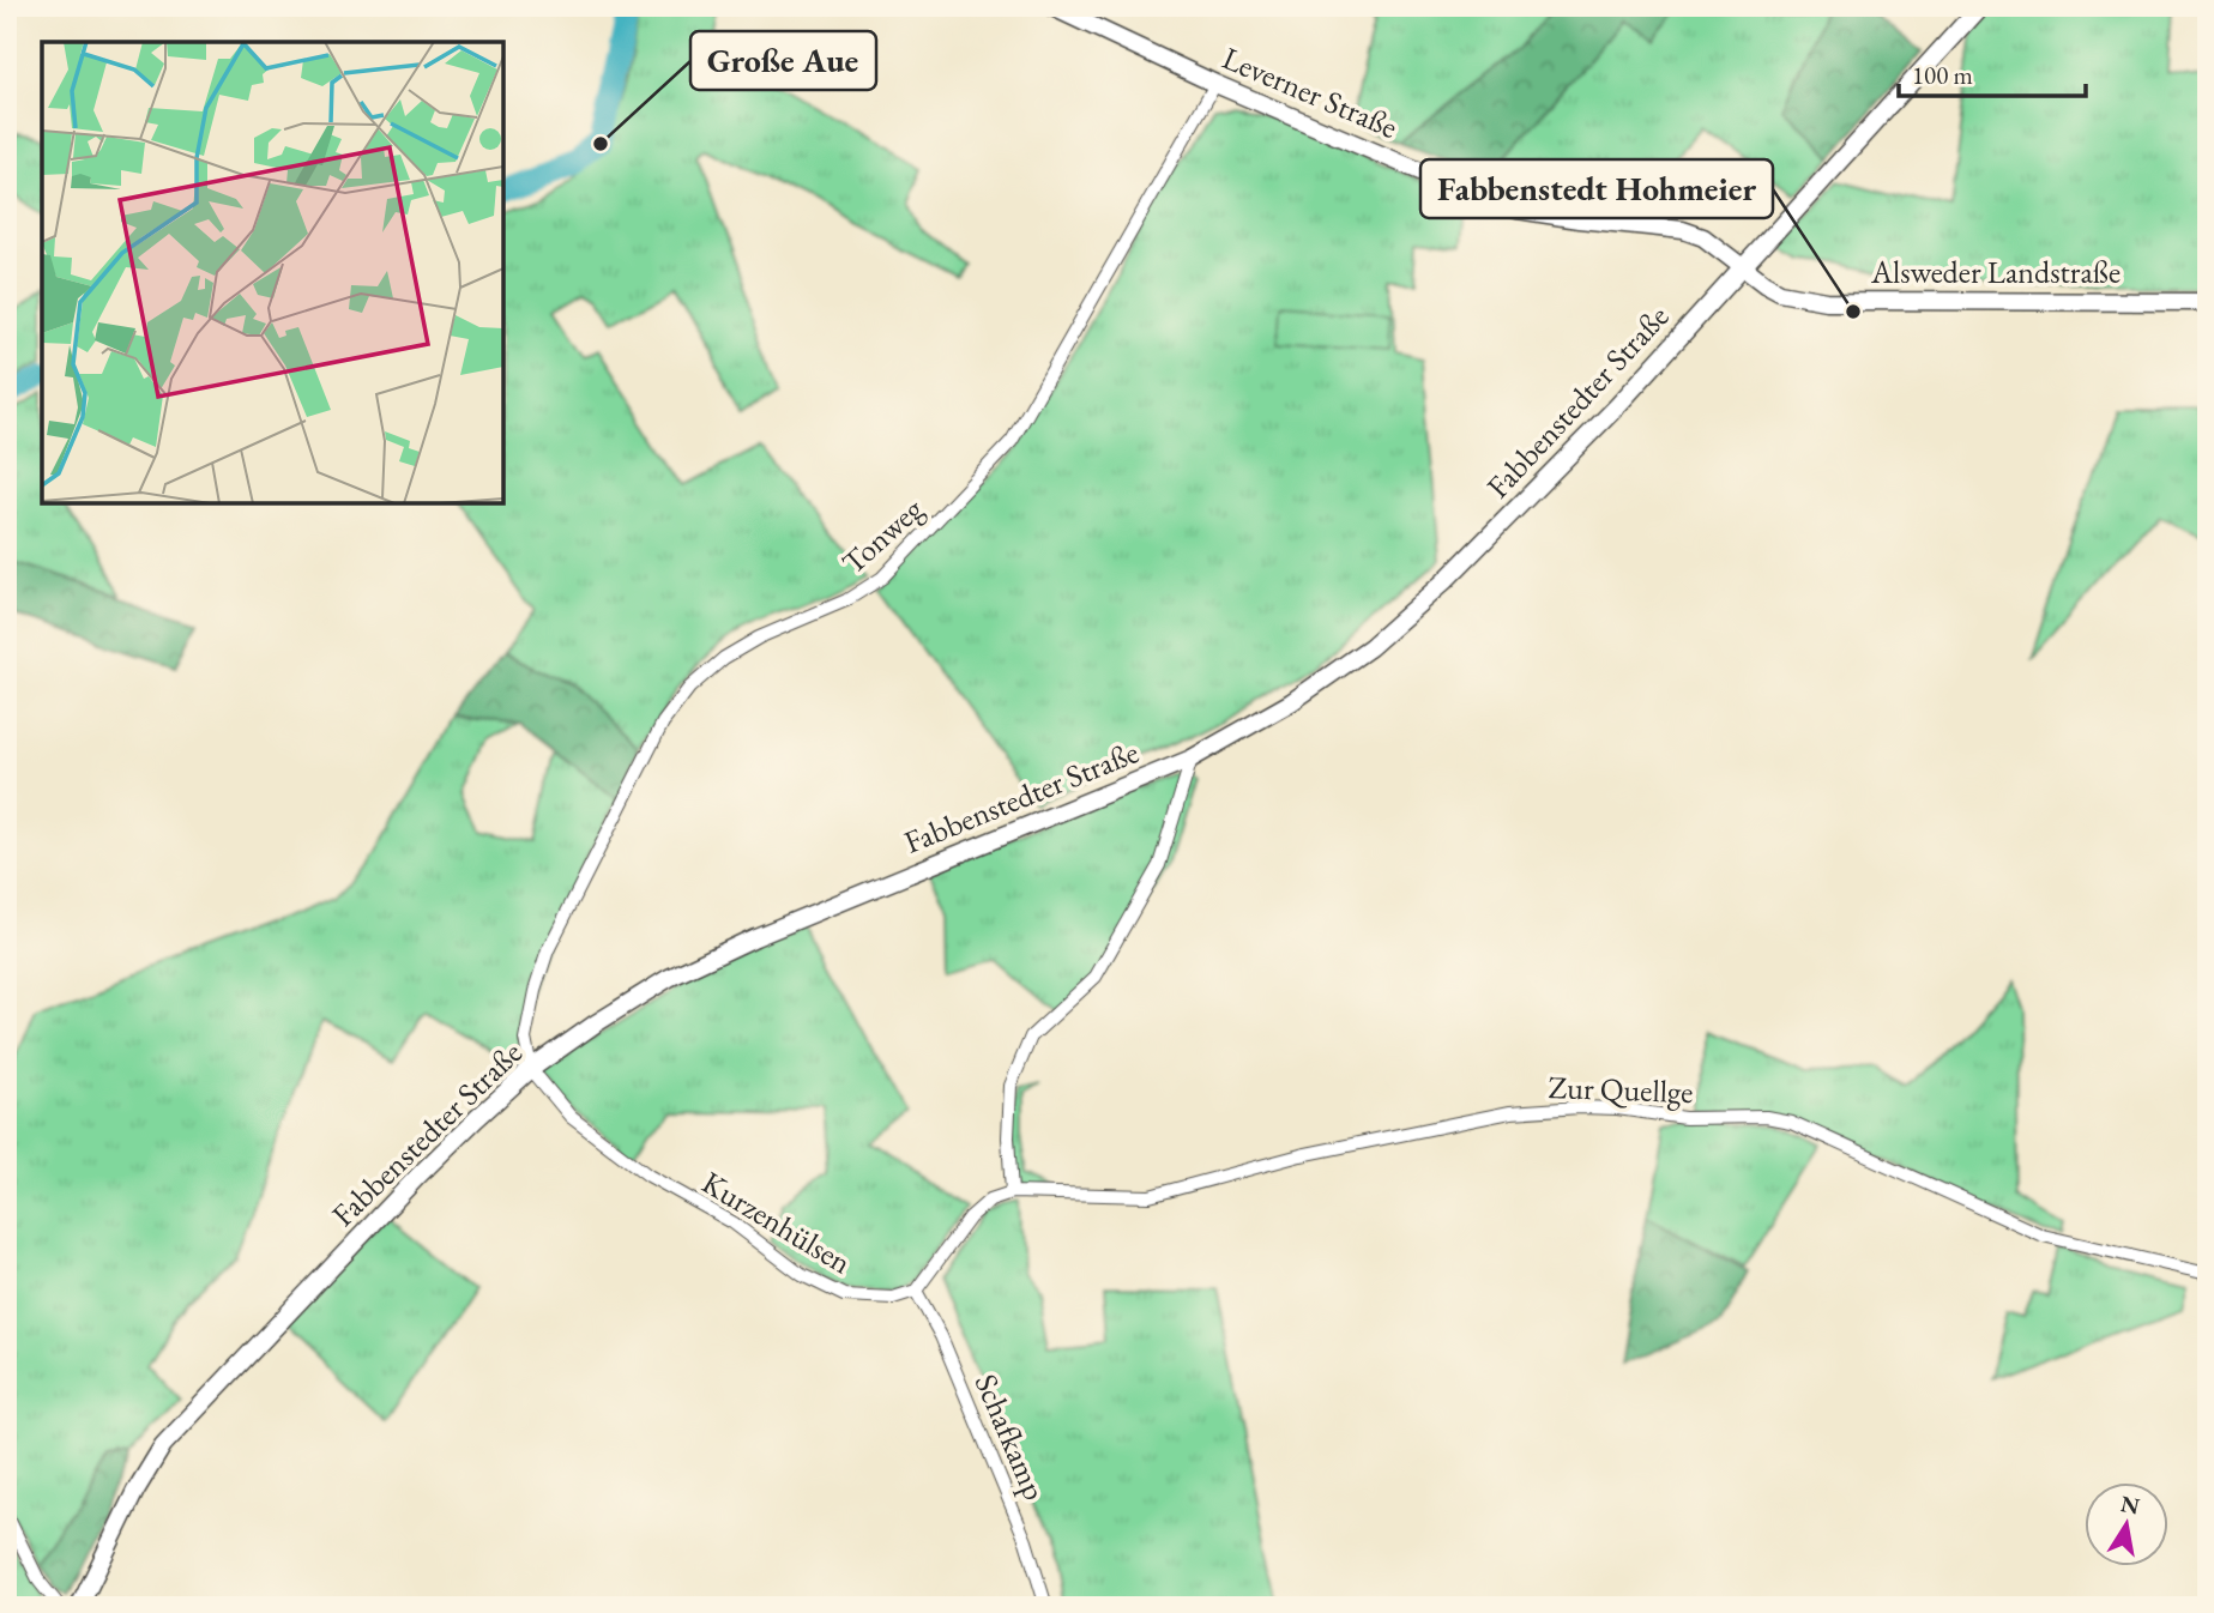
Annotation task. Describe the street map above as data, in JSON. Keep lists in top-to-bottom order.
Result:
{
  "streets": {
    "street": [
      "Leverner Straße",
      "Alsweder Landstraße",
      "Fabbenstedter Straße",
      "Tonweg",
      "Zur Quellge",
      "Kurzenhülsen",
      "Schafkamp"
    ]
  },
  "crossings": [
    ["Leverner Straße", "Alsweder Landstraße"],
    ["Leverner Straße", "Fabbenstedter Straße"],
    ["Leverner Straße", "Tonweg"],
    ["Alsweder Landstraße", "Fabbenstedter Straße"],
    ["Fabbenstedter Straße", "Tonweg"],
    ["Fabbenstedter Straße", "Kurzenhülsen"],
    ["Tonweg", "Kurzenhülsen"],
    ["Kurzenhülsen", "Schafkamp"]
  ],
  "places": ["Große Aue", "Fabbenstedt Hohmeier"],
  "scale_bar": "100 m",
  "north": "top"
}
